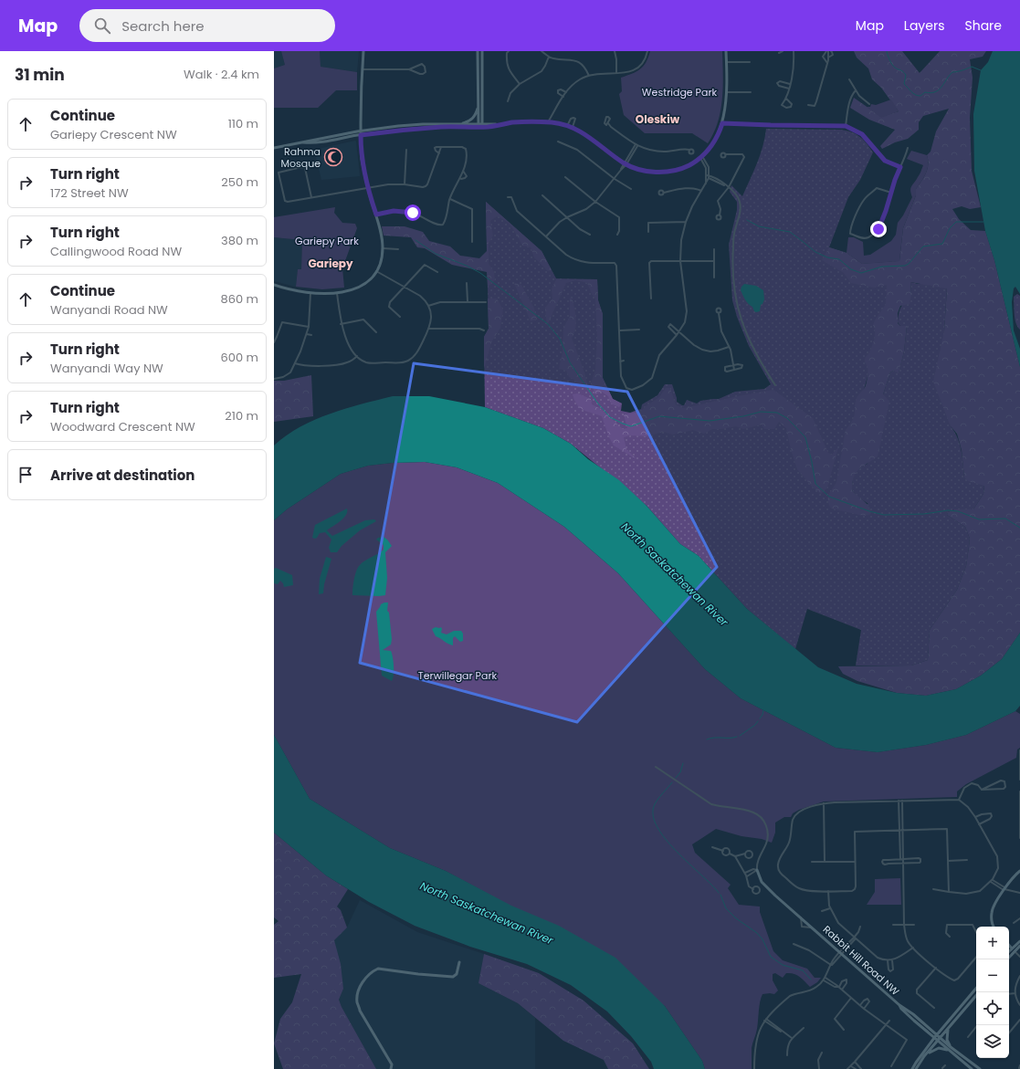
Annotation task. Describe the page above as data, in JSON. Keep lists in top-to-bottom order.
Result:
{
  "streets": {
    "street": ["Rabbit Hill Road NW"]
  },
  "districts": ["Oleskiw", "Gariepy"],
  "water": ["North Saskatchewan River"],
  "parks": ["Westridge Park", "Gariepy Park", "Terwillegar Park"],
  "places": {
    "mosque": ["Rahma Mosque"]
  },
  "page": {
    "header": "Map",
    "search": "Search here",
    "nav": ["Map", "Layers", "Share"],
    "heading": ["31 min", "Walk · 2.4 km"],
    "list": [
      ["Continue", "Gariepy Crescent NW", "110 m"],
      ["Turn right", "172 Street NW", "250 m"],
      ["Turn right", "Callingwood Road NW", "380 m"],
      ["Continue", "Wanyandi Road NW", "860 m"],
      ["Turn right", "Wanyandi Way NW", "600 m"],
      ["Turn right", "Woodward Crescent NW", "210 m"],
      "Arrive at destination"
    ],
    "map_buttons": ["+", "−"]
  }
}
